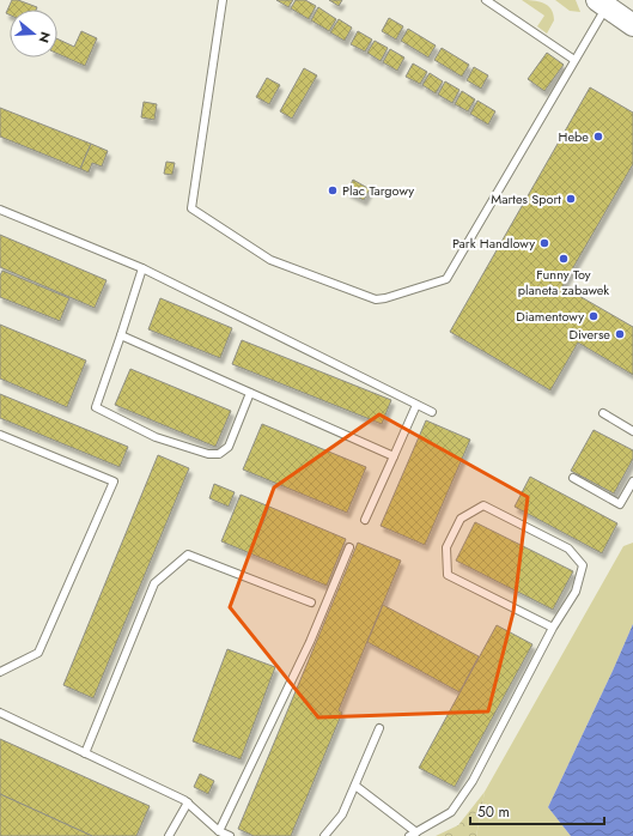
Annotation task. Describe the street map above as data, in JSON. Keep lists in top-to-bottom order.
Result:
{
  "places": [
    "Hebe",
    "Plac Targowy",
    "Martes Sport",
    "Park Handlowy",
    "Funny Toy planeta zabawek",
    "Diamentowy",
    "Diverse"
  ],
  "scale_bar": "50 m",
  "north": "right"
}
